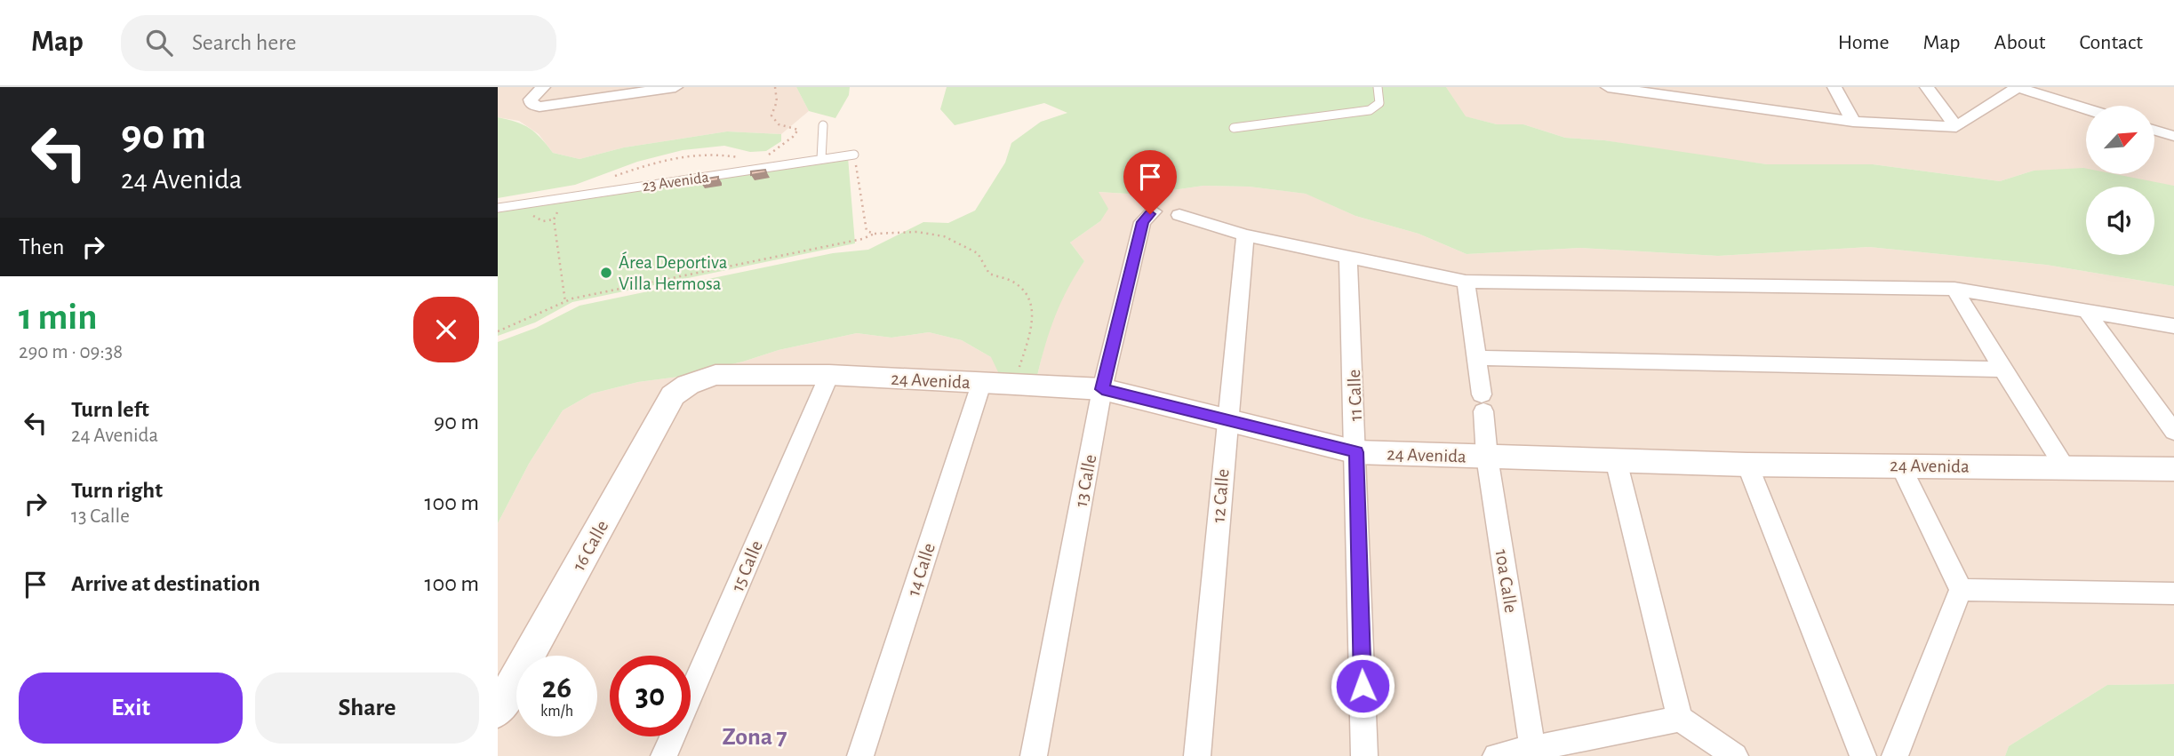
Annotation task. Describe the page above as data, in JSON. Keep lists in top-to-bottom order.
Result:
{
  "streets": {
    "main road": ["24 Avenida", "16 Calle"],
    "street": [
      "11 Calle",
      "13 Calle",
      "12 Calle",
      "15 Calle",
      "14 Calle",
      "10a Calle"
    ],
    "lane": ["23 Avenida"]
  },
  "crossings": [
    ["24 Avenida", "11 Calle"],
    ["24 Avenida", "13 Calle"],
    ["24 Avenida", "12 Calle"],
    ["24 Avenida", "16 Calle"],
    ["24 Avenida", "15 Calle"],
    ["24 Avenida", "14 Calle"],
    ["24 Avenida", "10a Calle"]
  ],
  "districts": ["Zona 7"],
  "places": ["Área Deportiva Villa Hermosa"],
  "north": "top right",
  "page": {
    "header": "Map",
    "search": "Search here",
    "nav": [
      "Home",
      "Map",
      "About",
      "Contact"
    ],
    "turn": ["90 m", "24 Avenida"],
    "then": "Then",
    "heading": ["1 min", "290 m · 09:38"],
    "list": [
      {
        "name": "Turn left",
        "note": "24 Avenida",
        "value": "90 m"
      },
      {
        "name": "Turn right",
        "note": "13 Calle",
        "value": "100 m"
      },
      {
        "name": "Arrive at destination",
        "value": "100 m"
      }
    ],
    "speed": "26 km/h",
    "limit": "30",
    "buttons": ["Exit", "Share"]
  }
}
